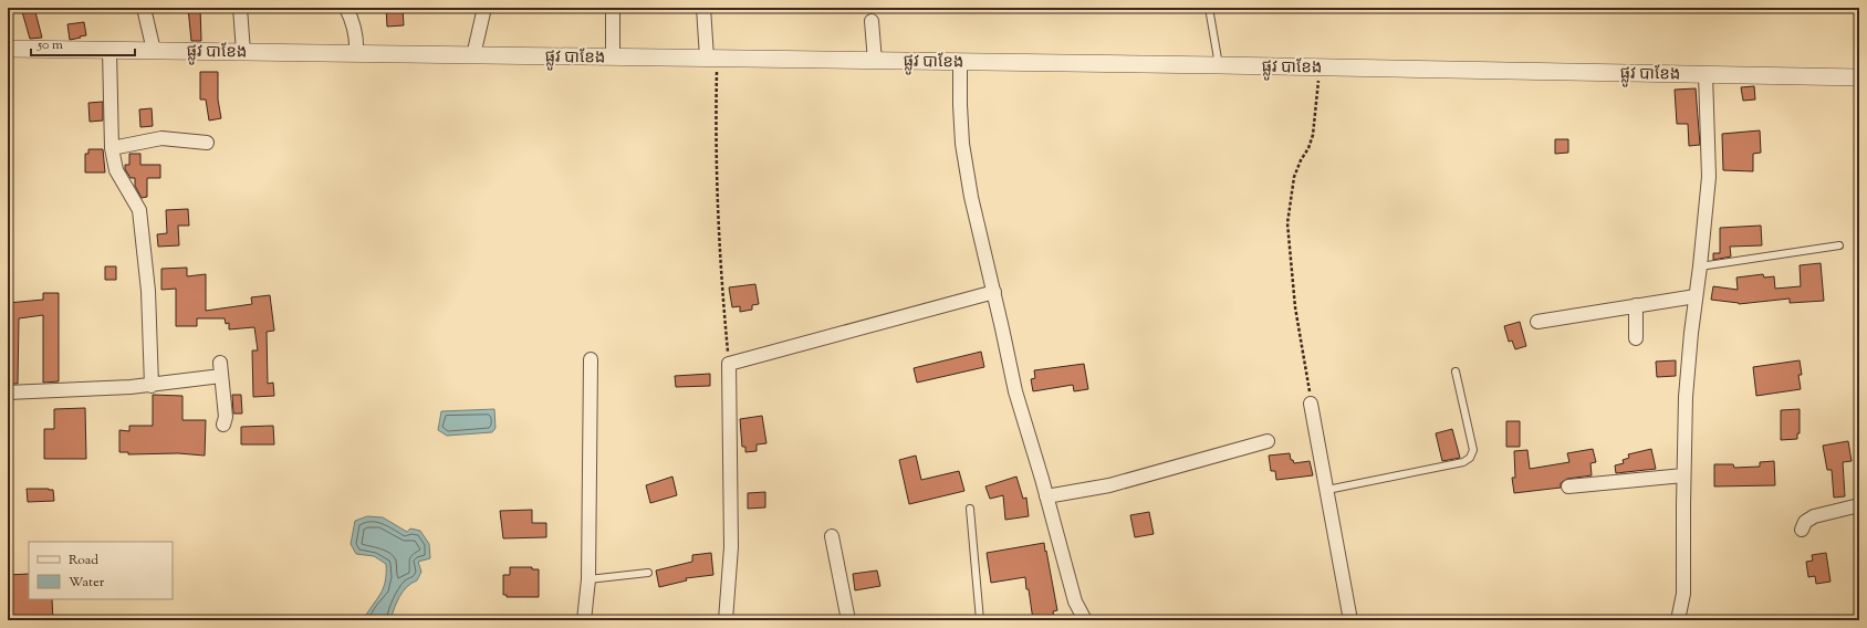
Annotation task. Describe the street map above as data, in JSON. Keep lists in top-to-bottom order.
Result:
{
  "streets": {
    "street": ["ផ្លូវ បាខែង"]
  },
  "legend": ["Road", "Water"],
  "scale_bar": "50 m"
}
